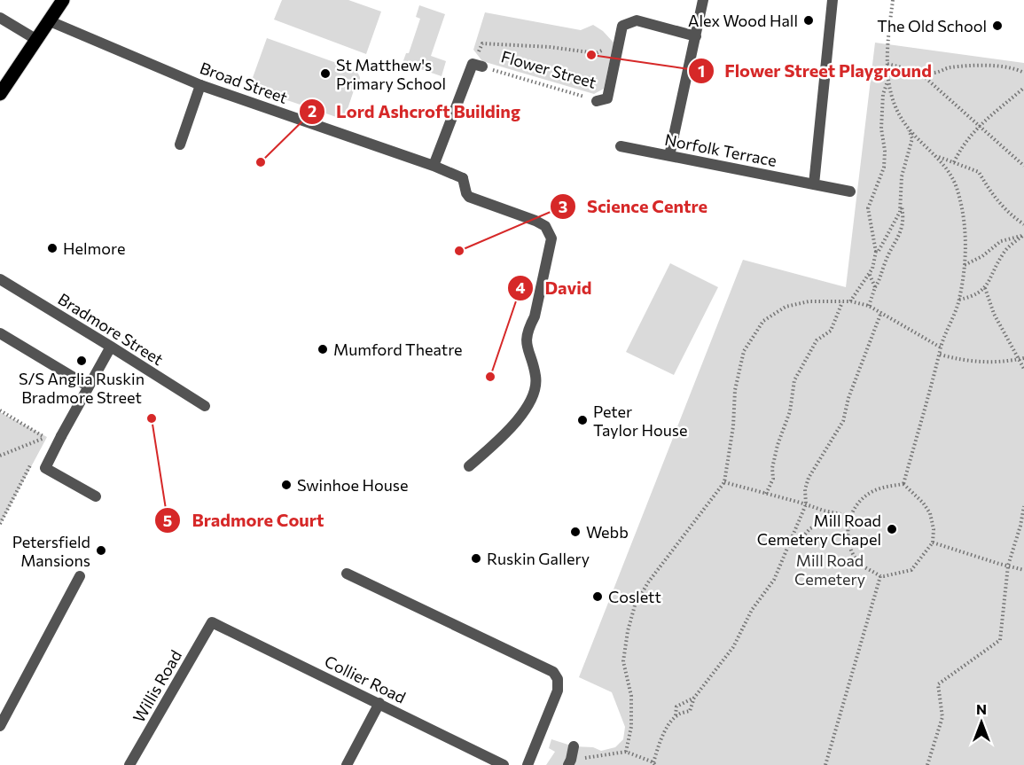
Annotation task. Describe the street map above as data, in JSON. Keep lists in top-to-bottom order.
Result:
{
  "streets": {
    "street": [
      "Flower Street",
      "Broad Street",
      "Norfolk Terrace",
      "Bradmore Street",
      "Collier Road",
      "Willis Road"
    ]
  },
  "crossings": [
    ["Collier Road", "Willis Road"]
  ],
  "parks": ["Mill Road Cemetery"],
  "places": [
    "Alex Wood Hall",
    "The Old School",
    "Flower Street Playground",
    "St Matthew's Primary School",
    "Lord Ashcroft Building",
    "Helmore",
    "Science Centre",
    "Mumford Theatre",
    "S/S Anglia Ruskin Bradmore Street",
    "David",
    "Bradmore Court",
    "Peter Taylor House",
    "Swinhoe House",
    "Mill Road Cemetery Chapel",
    "Webb",
    "Petersfield Mansions",
    "Ruskin Gallery",
    "Coslett"
  ],
  "north": "top"
}
